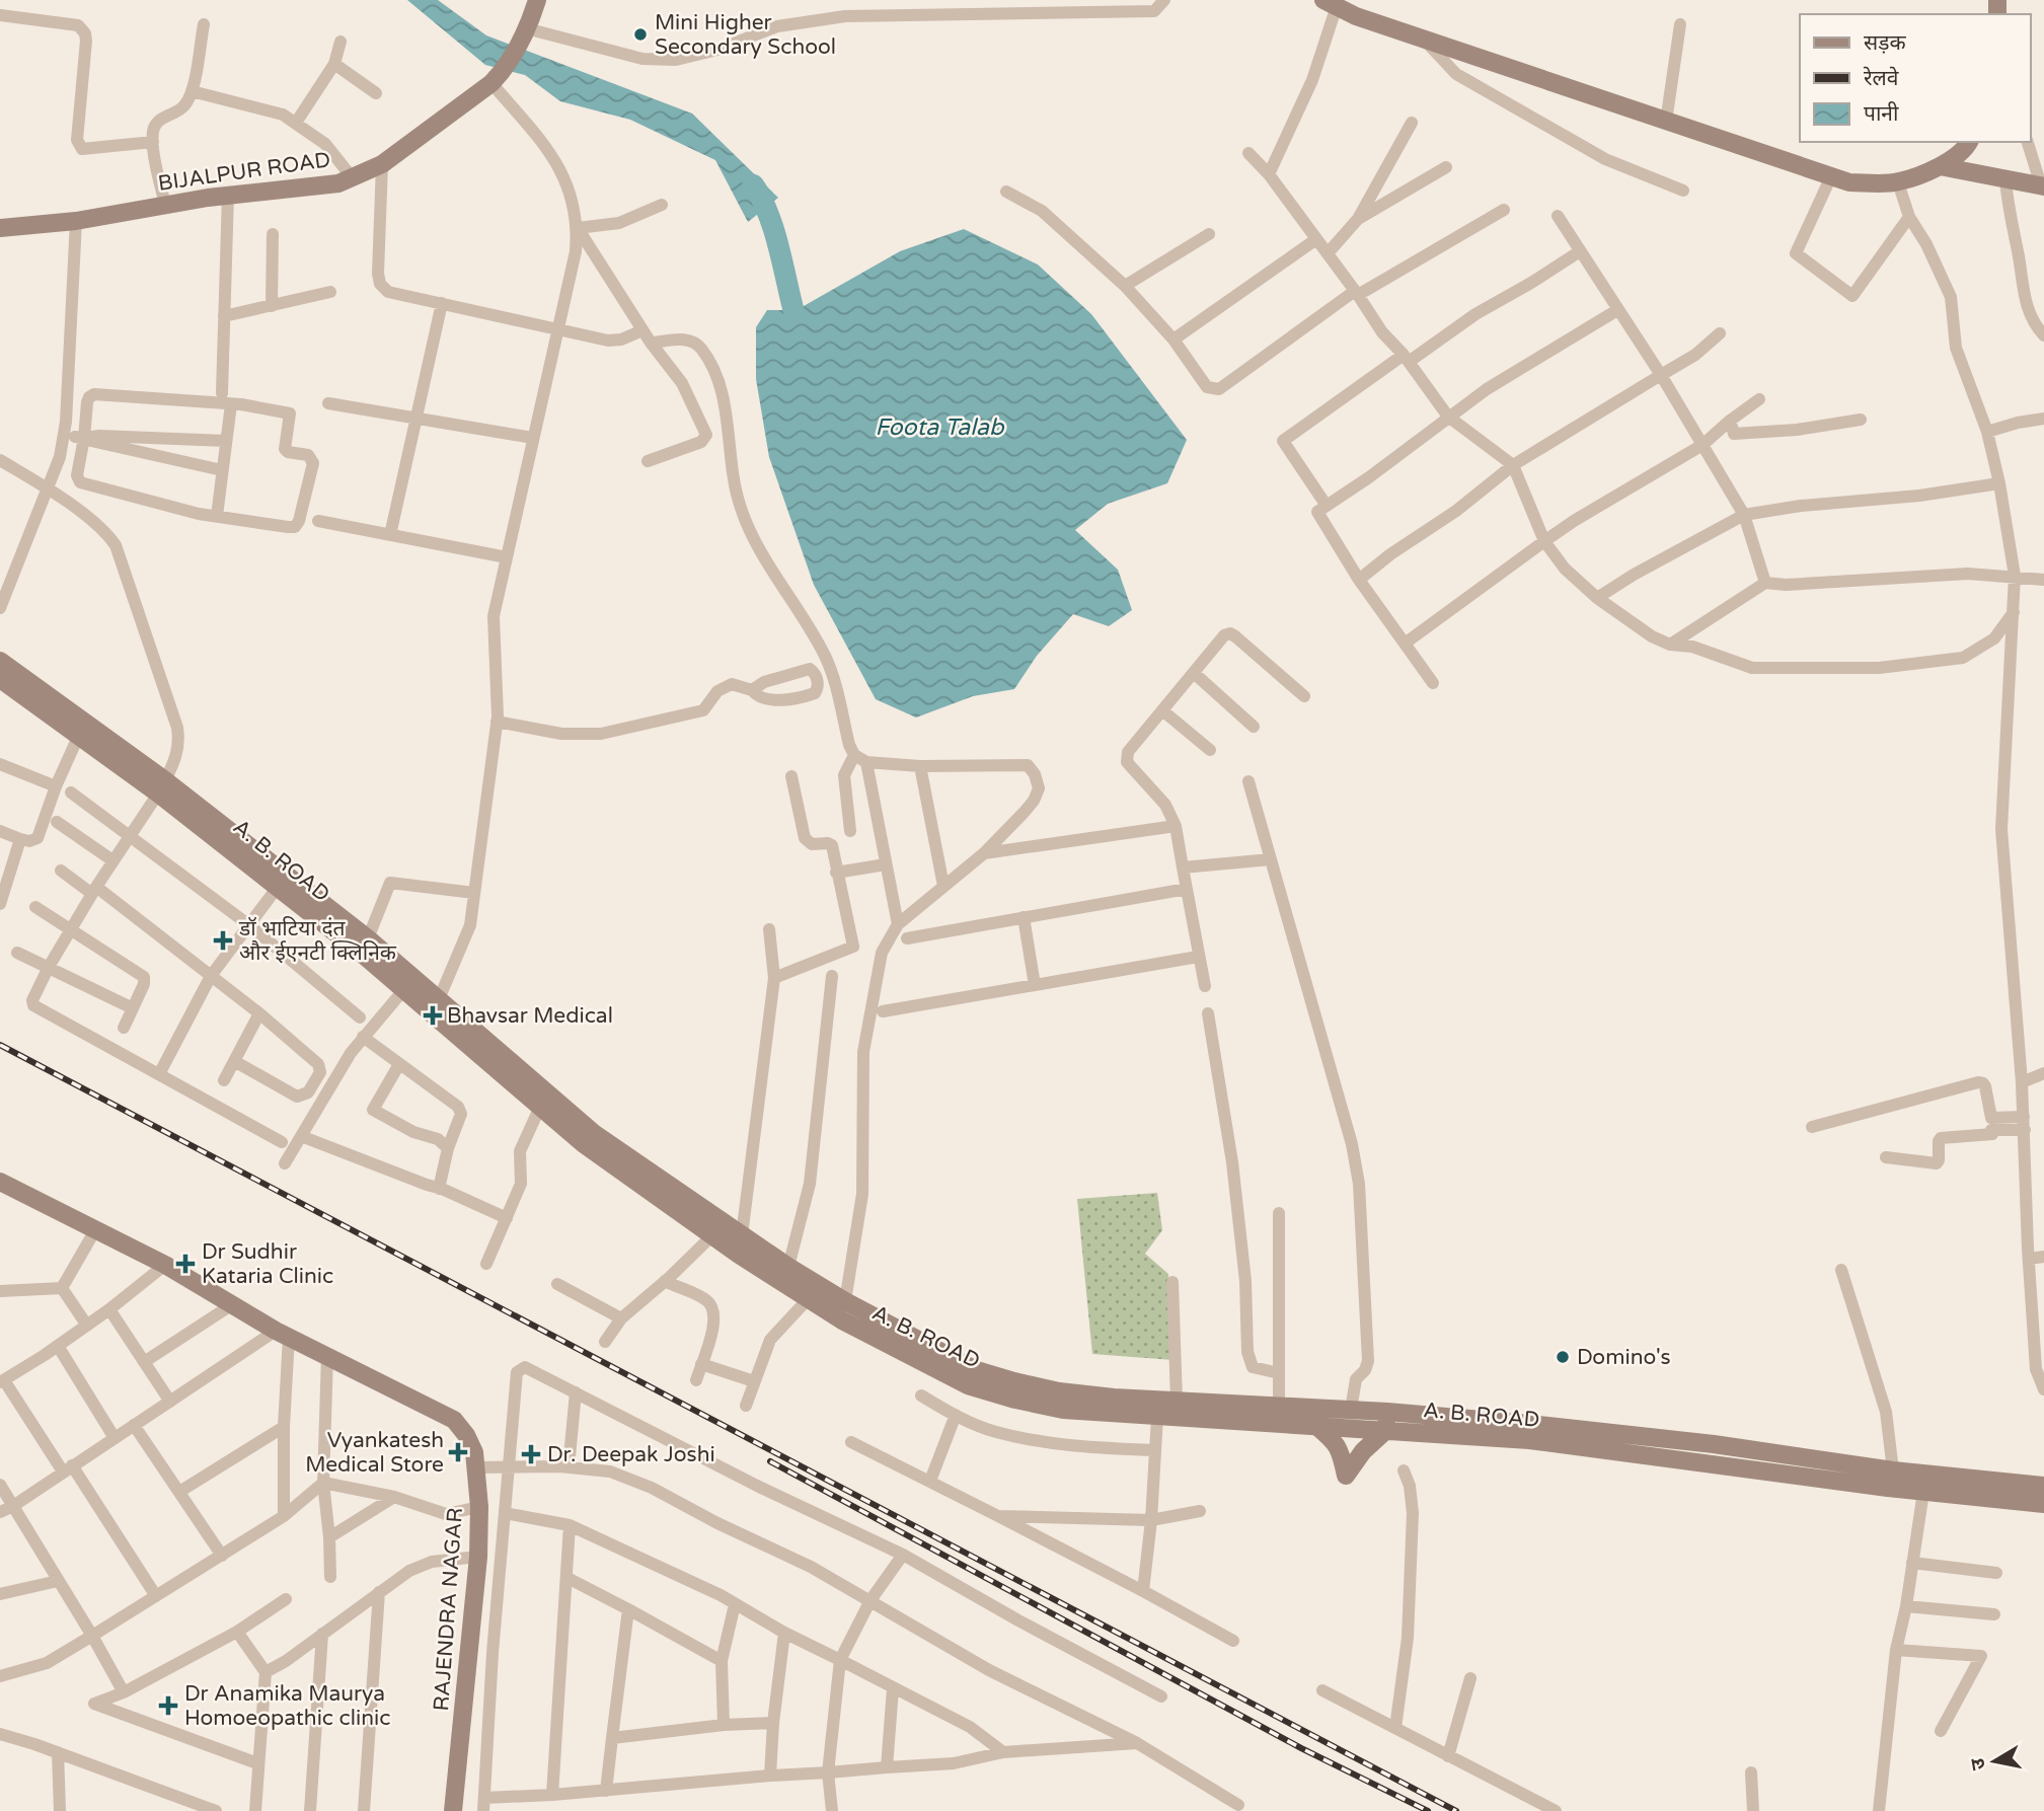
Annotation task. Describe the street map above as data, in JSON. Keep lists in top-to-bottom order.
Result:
{
  "streets": {
    "main road": ["BIJALPUR ROAD", "A. B. ROAD", "RAJENDRA NAGAR"]
  },
  "water": ["Foota Talab"],
  "places": {
    "other": ["Mini Higher Secondary School", "Domino's"],
    "health": [
      "डॉ भाटिया दंत और ईएनटी क्लिनिक",
      "Bhavsar Medical",
      "Dr Sudhir Kataria Clinic",
      "Vyankatesh Medical Store",
      "Dr. Deepak Joshi",
      "Dr Anamika Maurya Homoeopathic clinic"
    ]
  },
  "legend": ["सड़क", "रेलवे", "पानी"],
  "north": "left"
}
